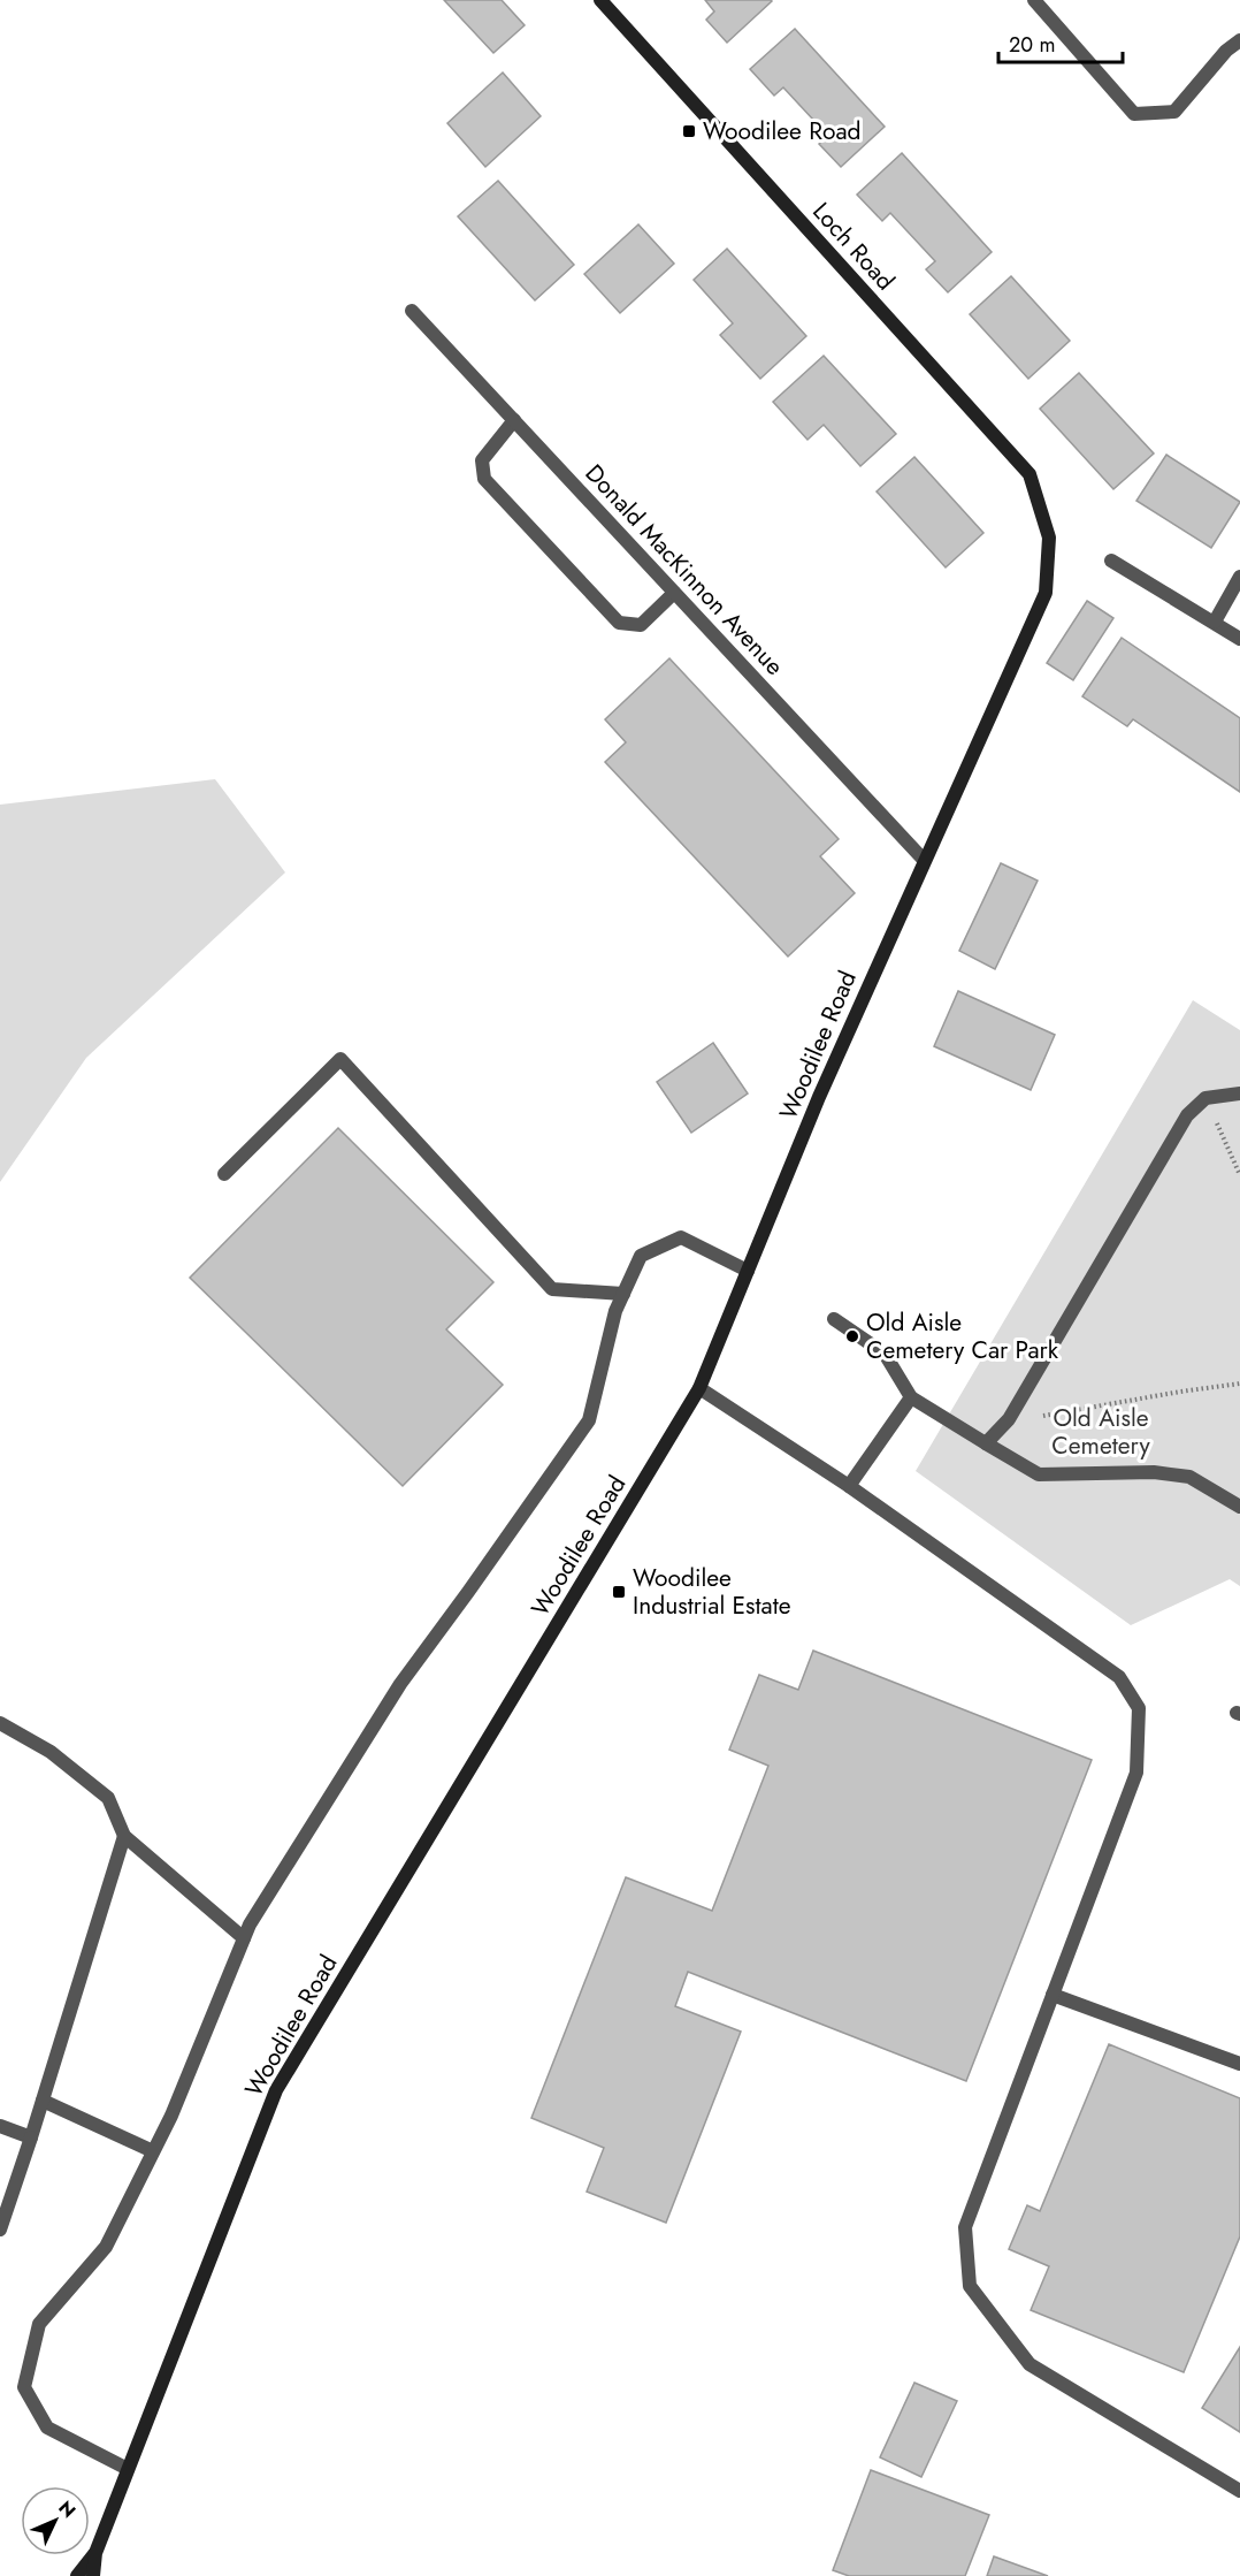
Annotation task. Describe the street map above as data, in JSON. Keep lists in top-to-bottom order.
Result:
{
  "streets": {
    "street": ["Loch Road", "Donald MacKinnon Avenue", "Woodilee Road"]
  },
  "crossings": [
    ["Loch Road", "Woodilee Road"],
    ["Donald MacKinnon Avenue", "Woodilee Road"]
  ],
  "parks": ["Old Aisle Cemetery"],
  "places": {
    "transit": ["Woodilee Road", "Woodilee Industrial Estate"],
    "other": ["Old Aisle Cemetery Car Park"]
  },
  "scale_bar": "20 m",
  "north": "top right"
}
